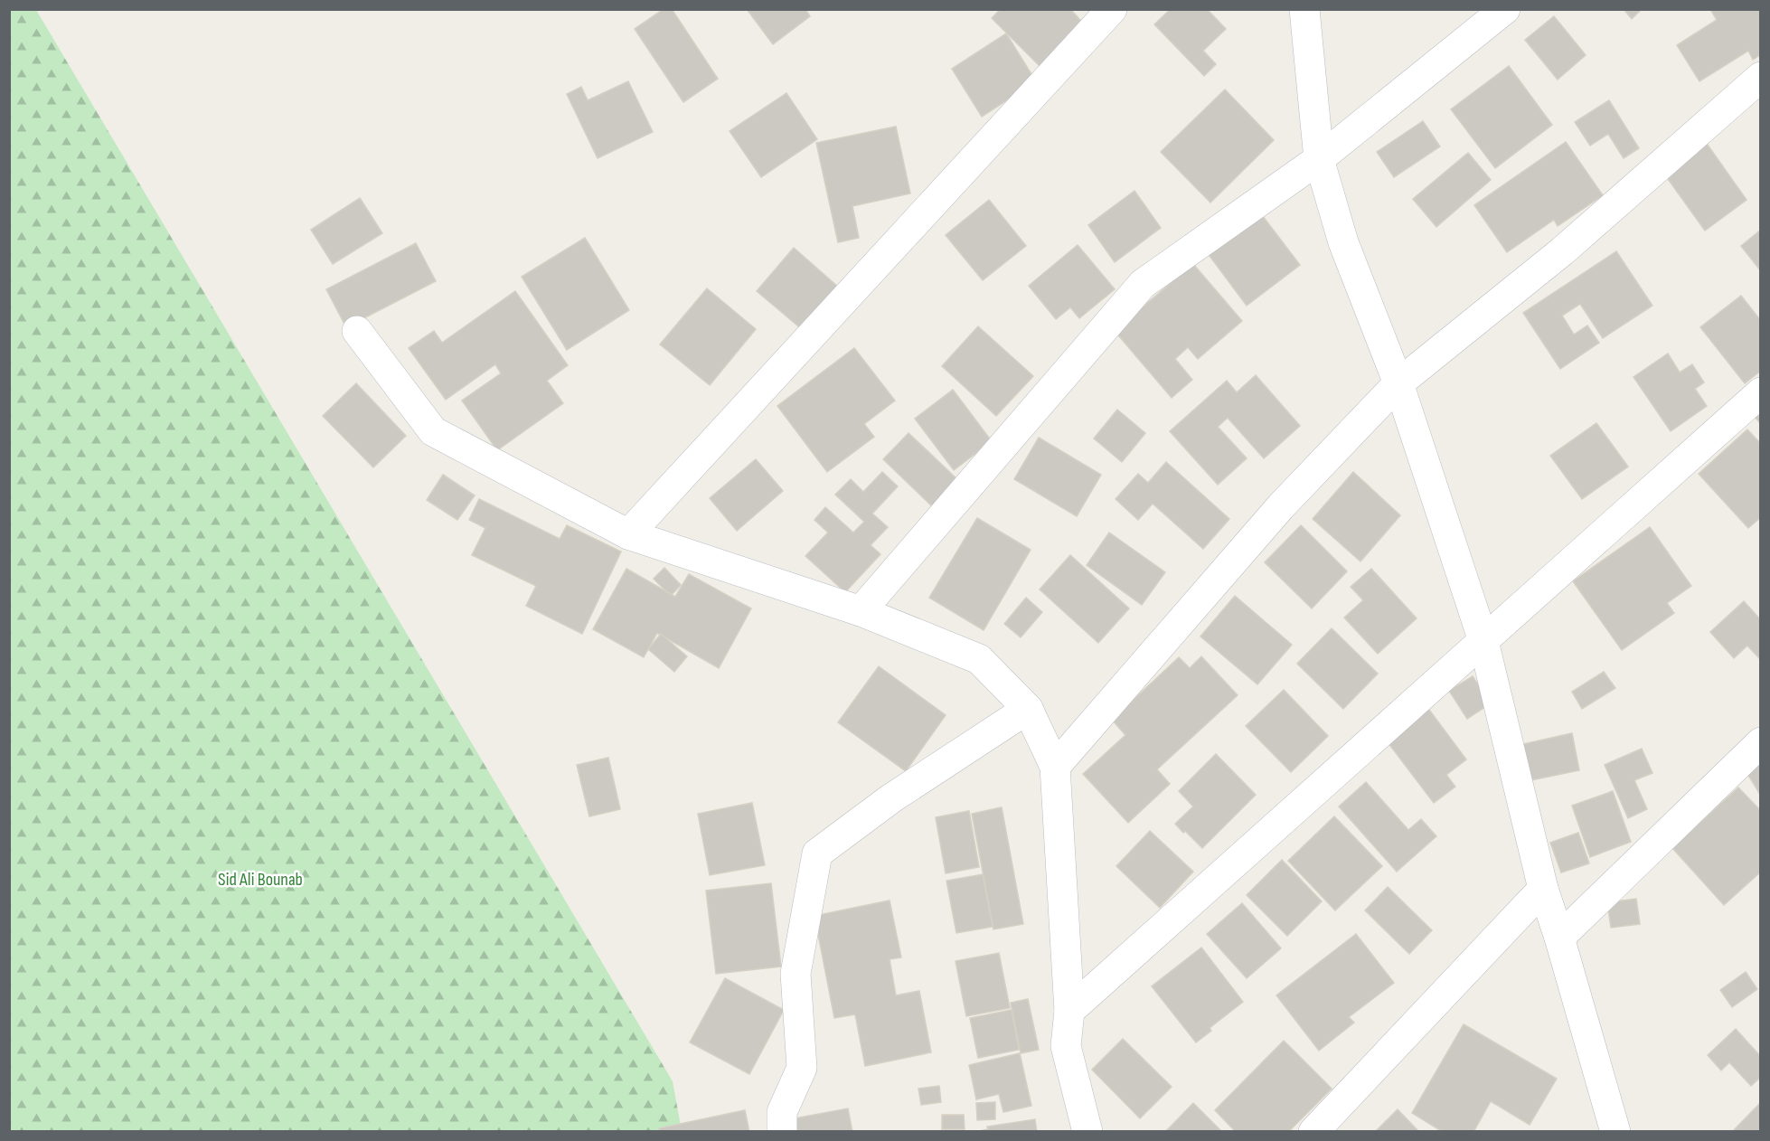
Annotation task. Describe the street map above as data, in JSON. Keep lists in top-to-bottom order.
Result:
{
  "parks": ["Sid Ali Bounab"]
}
